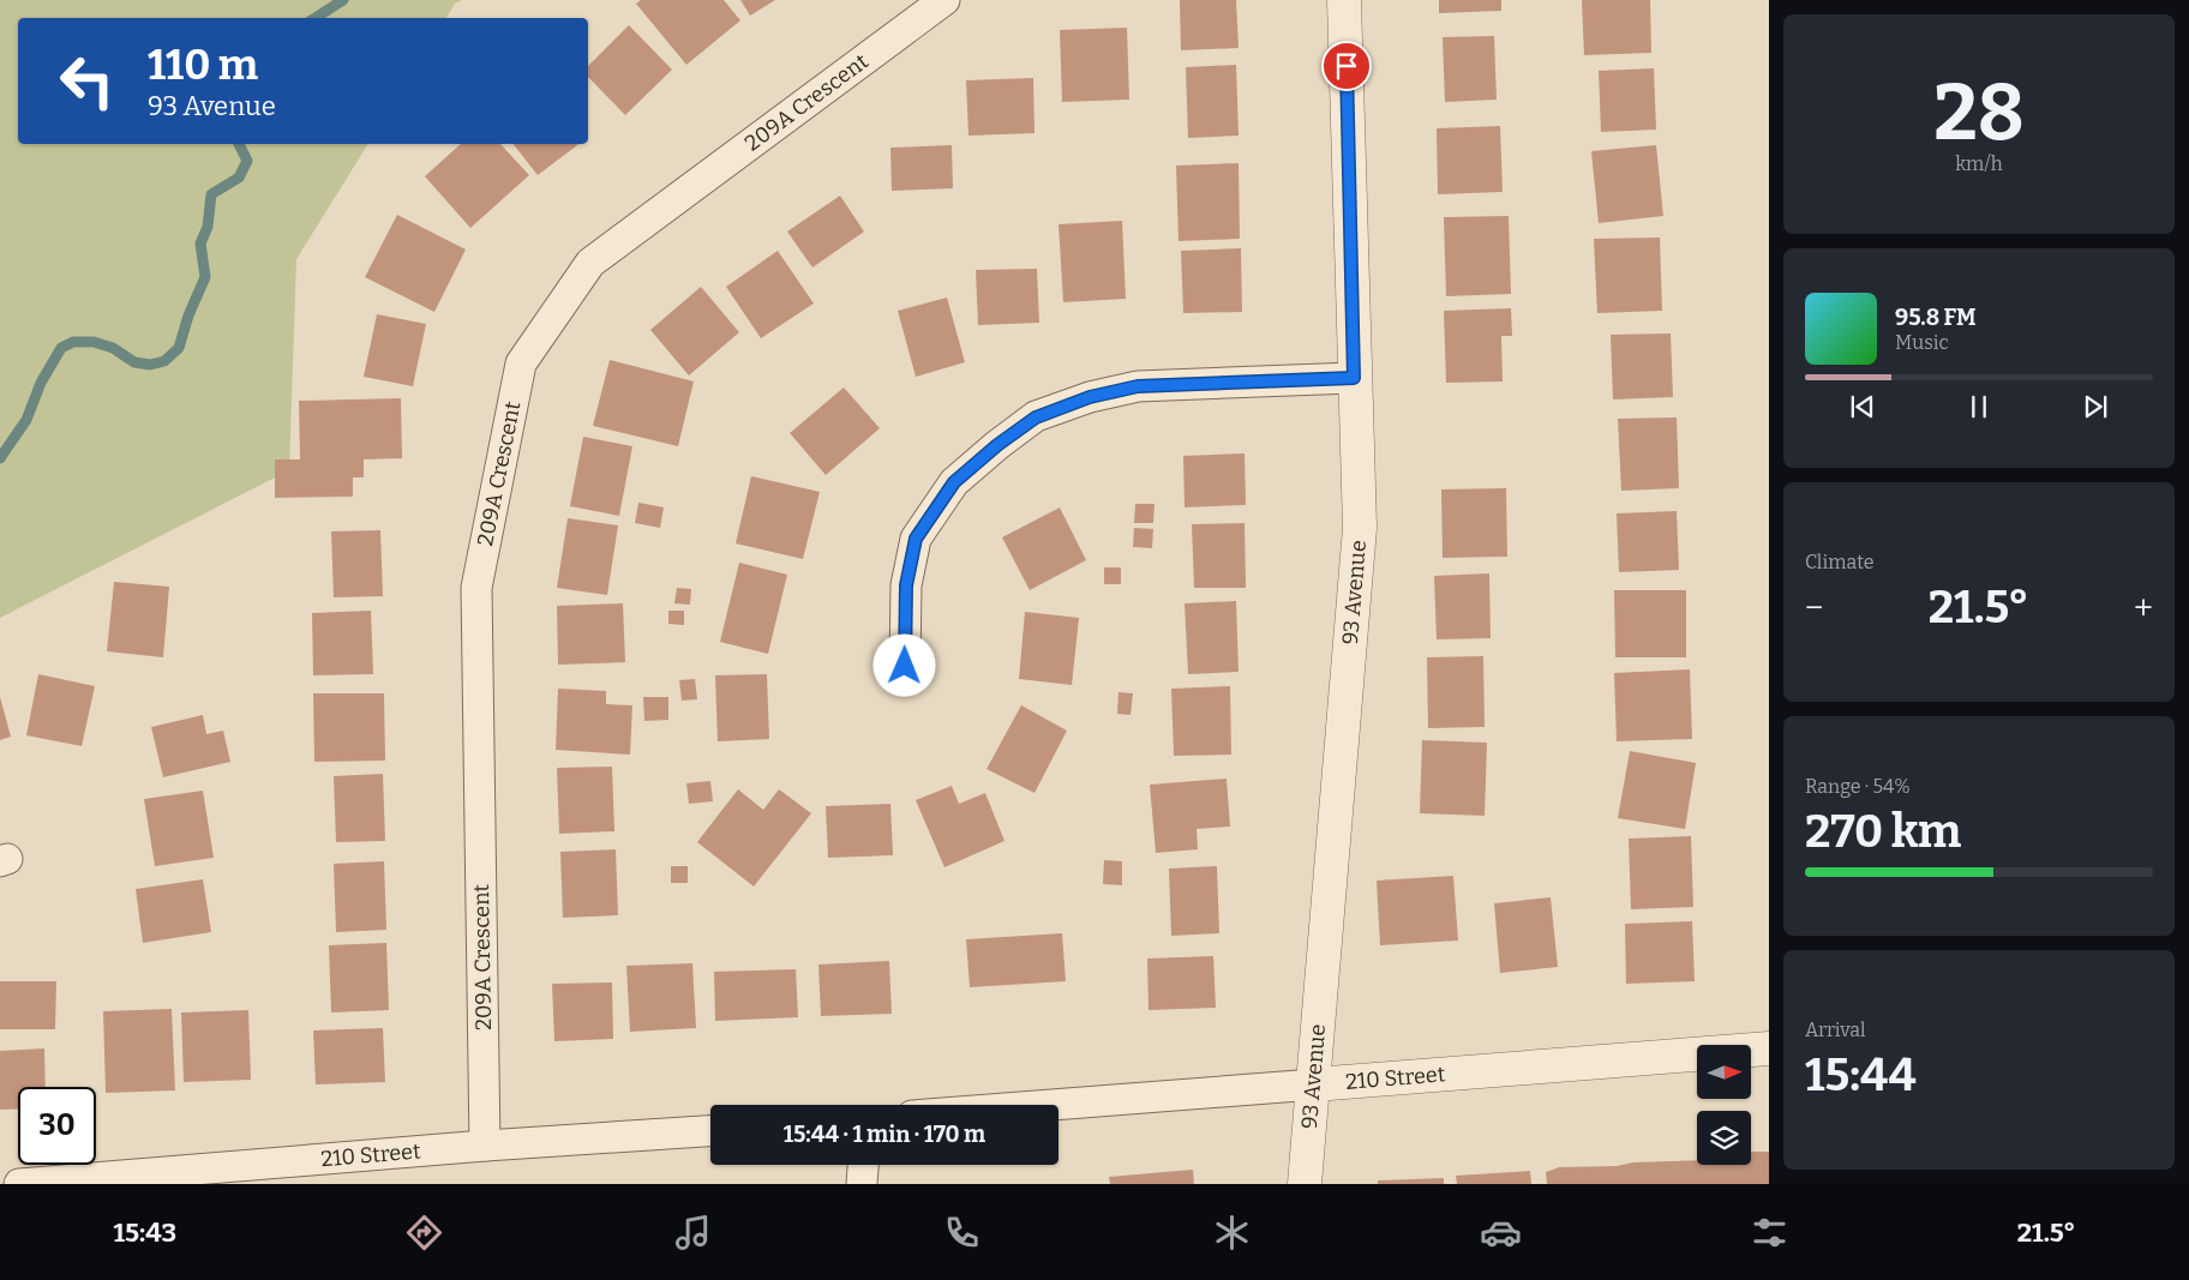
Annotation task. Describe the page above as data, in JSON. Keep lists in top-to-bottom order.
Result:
{
  "streets": {
    "street": ["209A Crescent", "93 Avenue", "210 Street"]
  },
  "crossings": [
    ["209A Crescent", "210 Street"],
    ["93 Avenue", "210 Street"]
  ],
  "north": "right",
  "page": {
    "tile": [
      ["28", "km/h"],
      "Climate",
      ["Range · 54%", "270 km"],
      ["Arrival", "15:44"]
    ],
    "turn": ["110 m", "93 Avenue"],
    "song": ["95.8 FM", "Music"],
    "heat": ["−", "21.5°", "+"],
    "limit": "30",
    "trip": "15:44 · 1 min · 170 m",
    "tabs": ["15:43", "21.5°"]
  }
}
